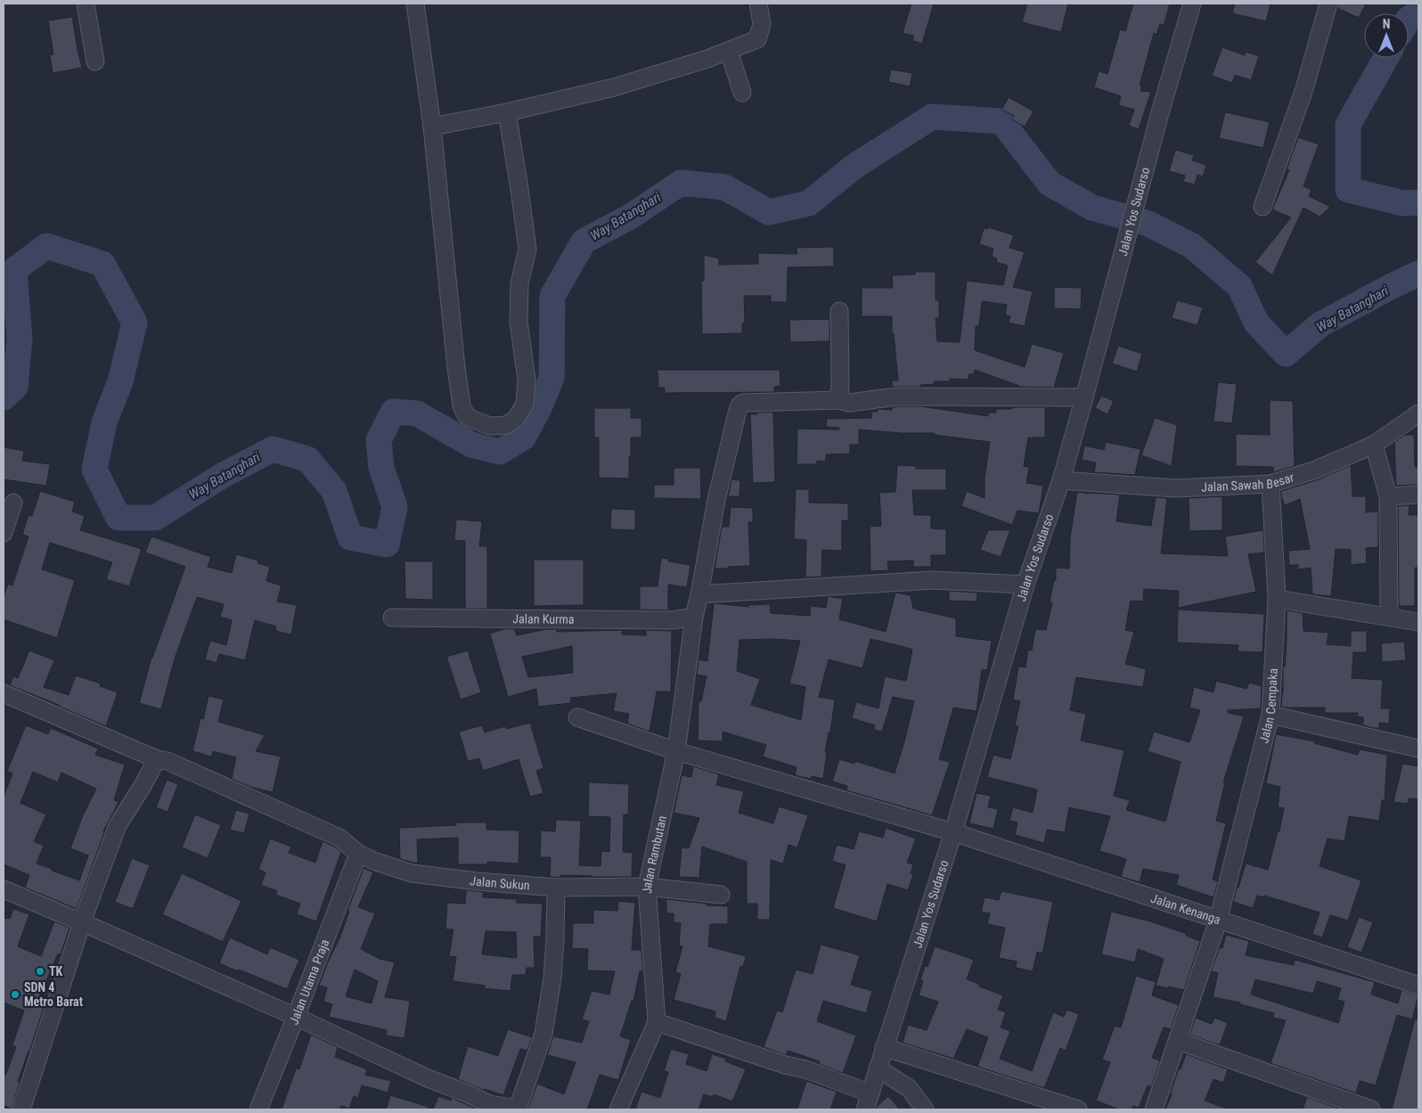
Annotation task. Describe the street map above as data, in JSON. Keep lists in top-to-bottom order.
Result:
{
  "streets": {
    "street": [
      "Jalan Yos Sudarso",
      "Jalan Sawah Besar",
      "Jalan Kurma",
      "Jalan Cempaka",
      "Jalan Rambutan",
      "Jalan Sukun",
      "Jalan Kenanga",
      "Jalan Utama Praja"
    ]
  },
  "crossings": [
    ["Jalan Yos Sudarso", "Jalan Sawah Besar"],
    ["Jalan Yos Sudarso", "Jalan Kenanga"],
    ["Jalan Sawah Besar", "Jalan Cempaka"],
    ["Jalan Kurma", "Jalan Rambutan"],
    ["Jalan Cempaka", "Jalan Kenanga"],
    ["Jalan Rambutan", "Jalan Sukun"],
    ["Jalan Rambutan", "Jalan Kenanga"],
    ["Jalan Sukun", "Jalan Utama Praja"]
  ],
  "water": ["Way Batanghari"],
  "places": ["TK", "SDN 4 Metro Barat"],
  "north": "top"
}
